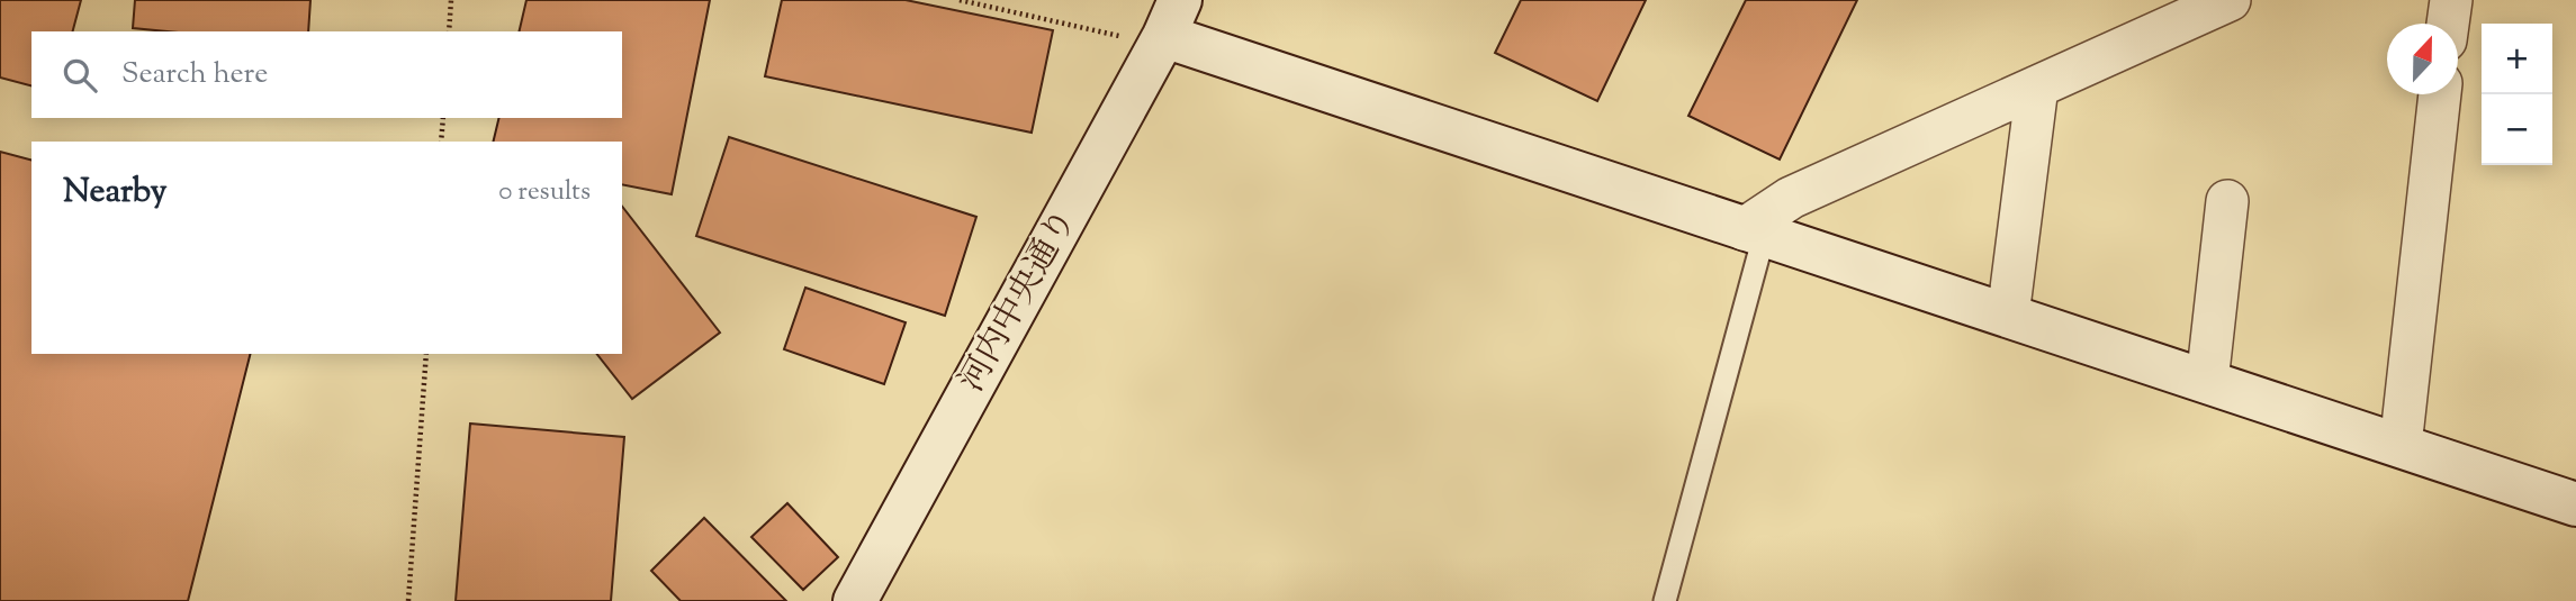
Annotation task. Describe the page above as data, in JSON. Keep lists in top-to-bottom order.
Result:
{
  "streets": {
    "street": ["河内中央通り"]
  },
  "north": "top",
  "page": {
    "map_buttons": ["+", "−"],
    "search": "Search here",
    "heading": ["Nearby", "0 results"]
  }
}
